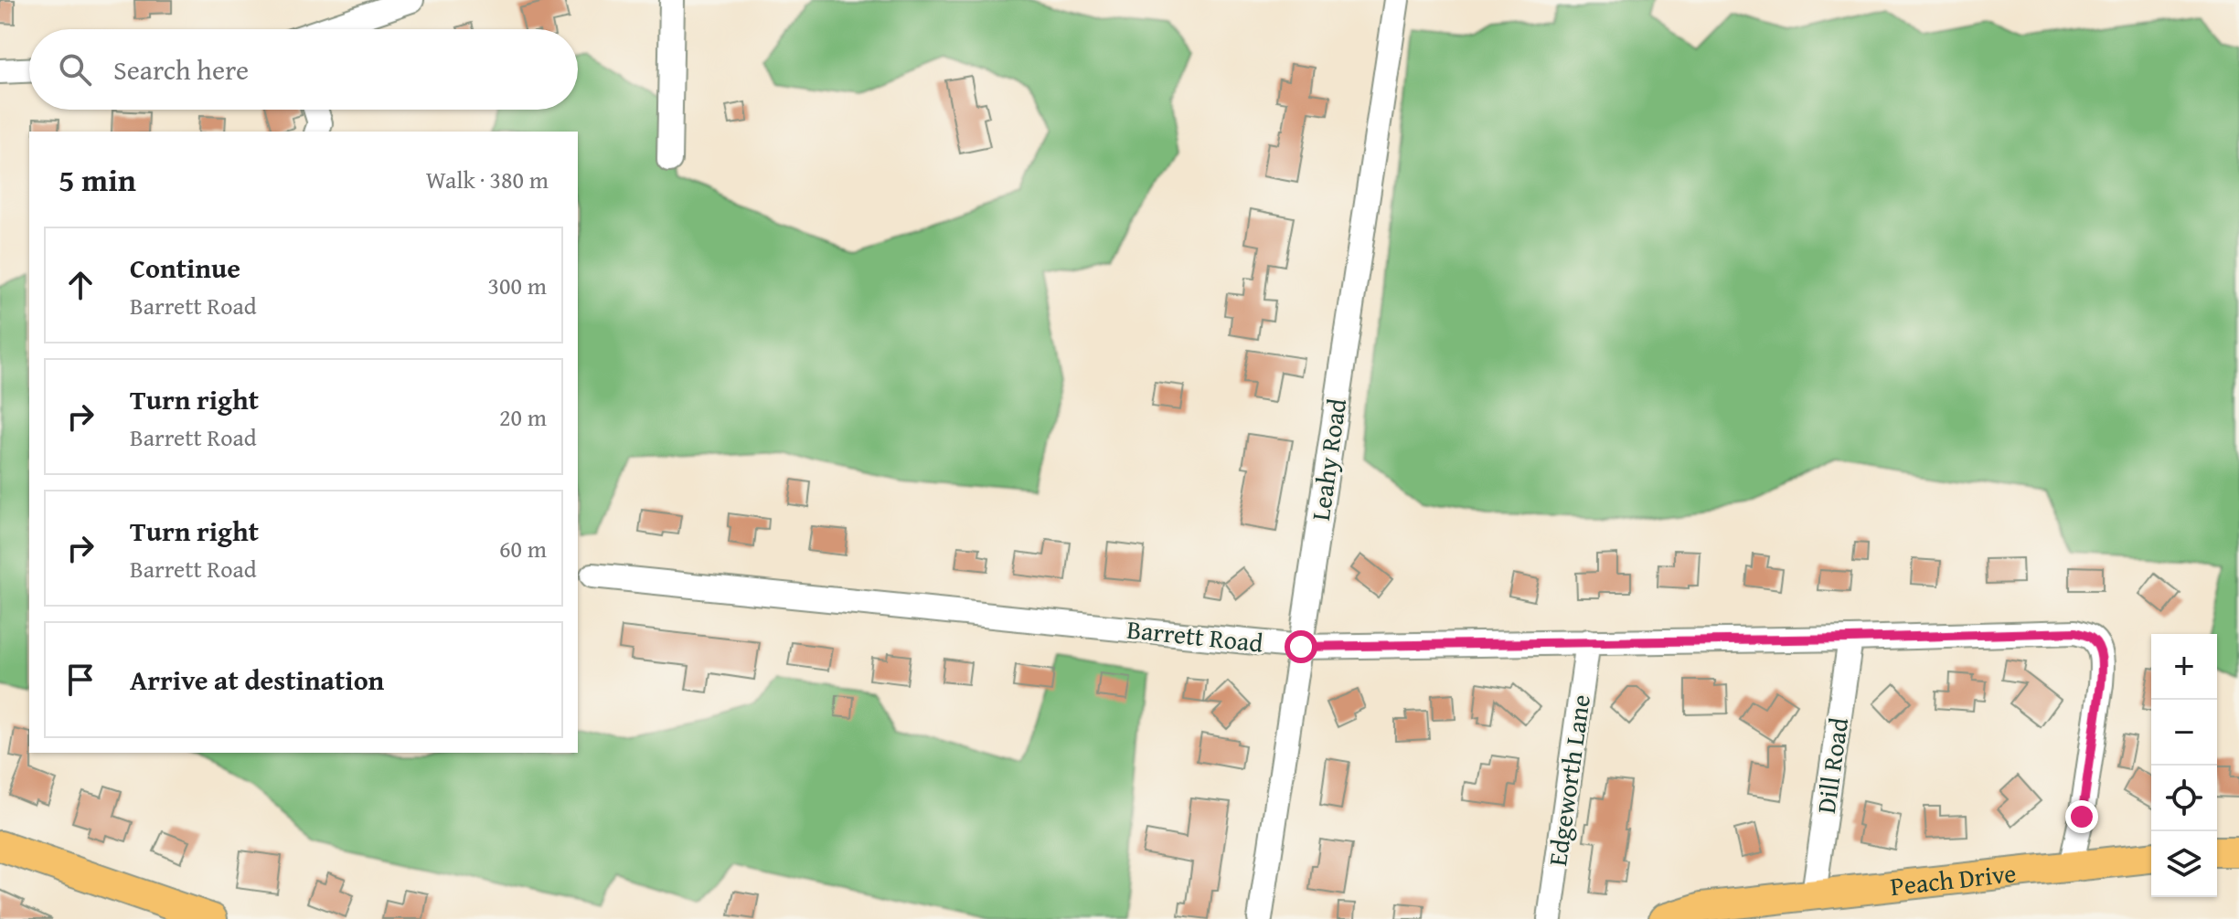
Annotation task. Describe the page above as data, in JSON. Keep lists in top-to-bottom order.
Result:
{
  "streets": {
    "main road": ["Peach Drive"],
    "street": [
      "Leahy Road",
      "Barrett Road",
      "Dill Road",
      "Edgeworth Lane"
    ]
  },
  "crossings": [
    ["Leahy Road", "Barrett Road"],
    ["Barrett Road", "Dill Road"],
    ["Barrett Road", "Edgeworth Lane"],
    ["Barrett Road", "Peach Drive"],
    ["Dill Road", "Peach Drive"]
  ],
  "page": {
    "search": "Search here",
    "heading": ["5 min", "Walk · 380 m"],
    "list": [
      ["Continue", "Barrett Road", "300 m"],
      ["Turn right", "Barrett Road", "20 m"],
      ["Turn right", "Barrett Road", "60 m"],
      "Arrive at destination"
    ],
    "map_buttons": ["+", "−"]
  }
}
